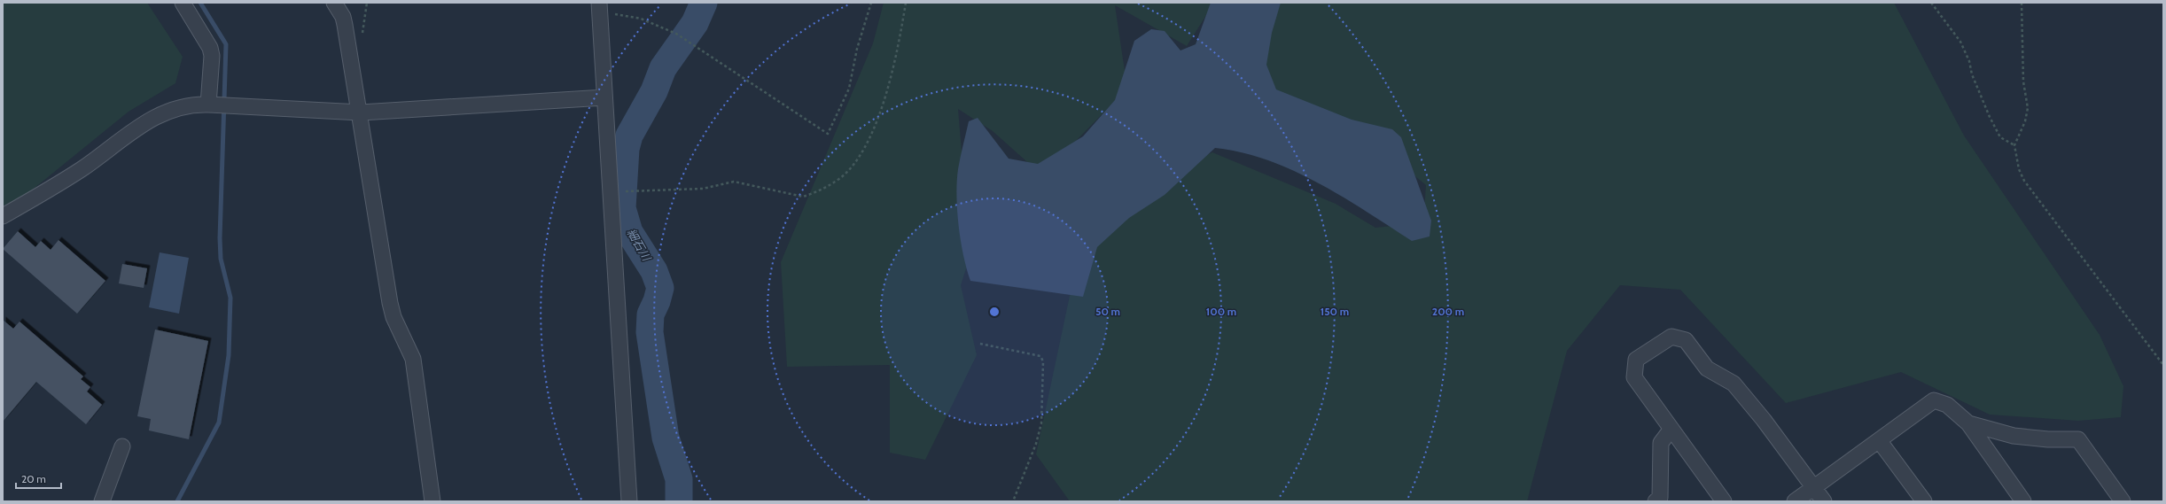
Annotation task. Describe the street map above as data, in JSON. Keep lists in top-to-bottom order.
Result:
{
  "water": ["細石川"],
  "scale_bar": "20 m",
  "rings": [
    "50 m",
    "100 m",
    "150 m",
    "200 m"
  ]
}
